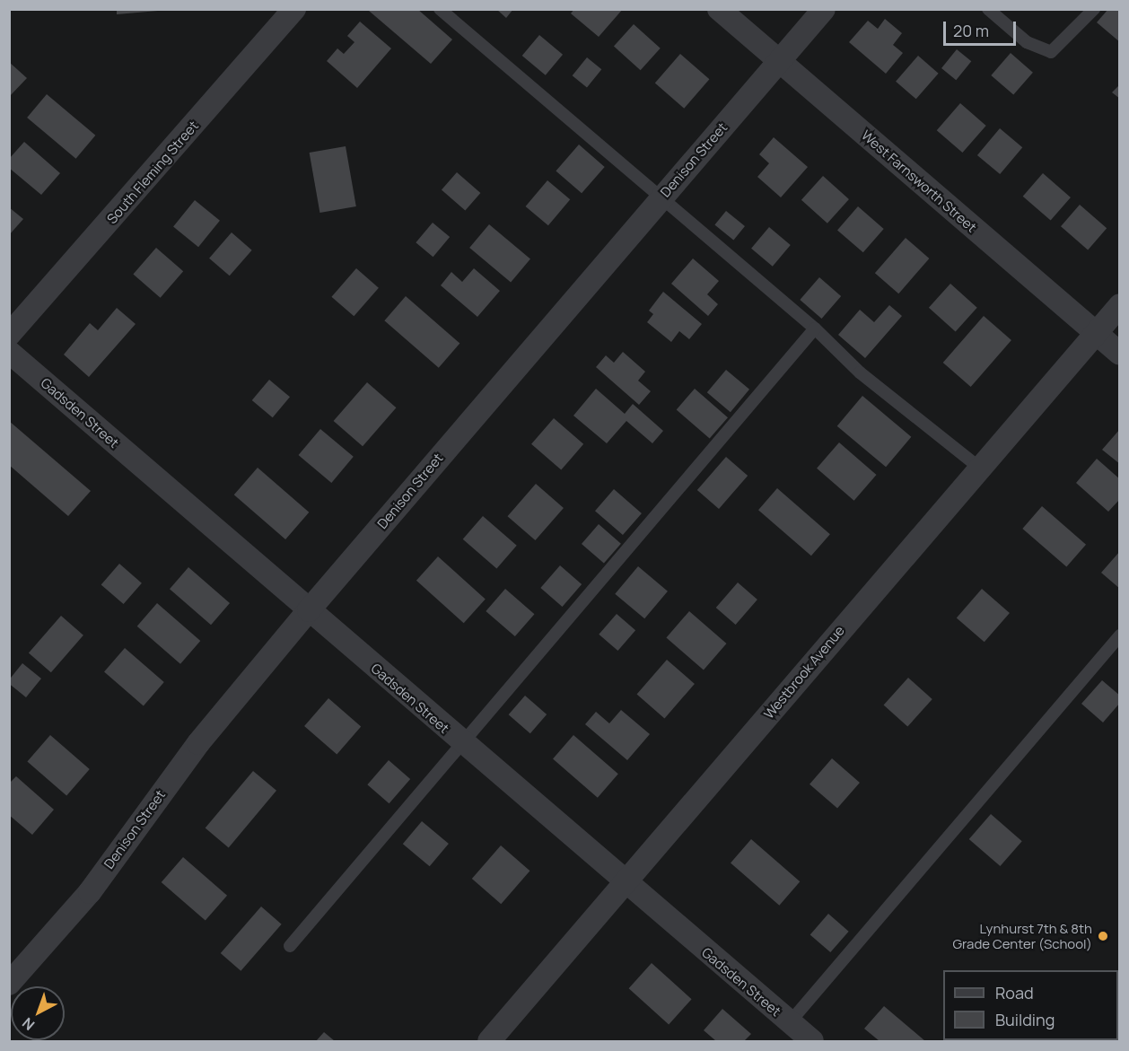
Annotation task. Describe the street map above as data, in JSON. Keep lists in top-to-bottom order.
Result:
{
  "streets": {
    "street": [
      "Denison Street",
      "South Fleming Street",
      "West Farnsworth Street",
      "Gadsden Street",
      "Westbrook Avenue"
    ]
  },
  "crossings": [
    ["Denison Street", "West Farnsworth Street"],
    ["Denison Street", "Gadsden Street"],
    ["West Farnsworth Street", "Westbrook Avenue"],
    ["Gadsden Street", "Westbrook Avenue"]
  ],
  "places": ["Lynhurst 7th & 8th Grade Center (School)"],
  "legend": ["Road", "Building"],
  "scale_bar": "20 m",
  "north": "bottom left"
}
